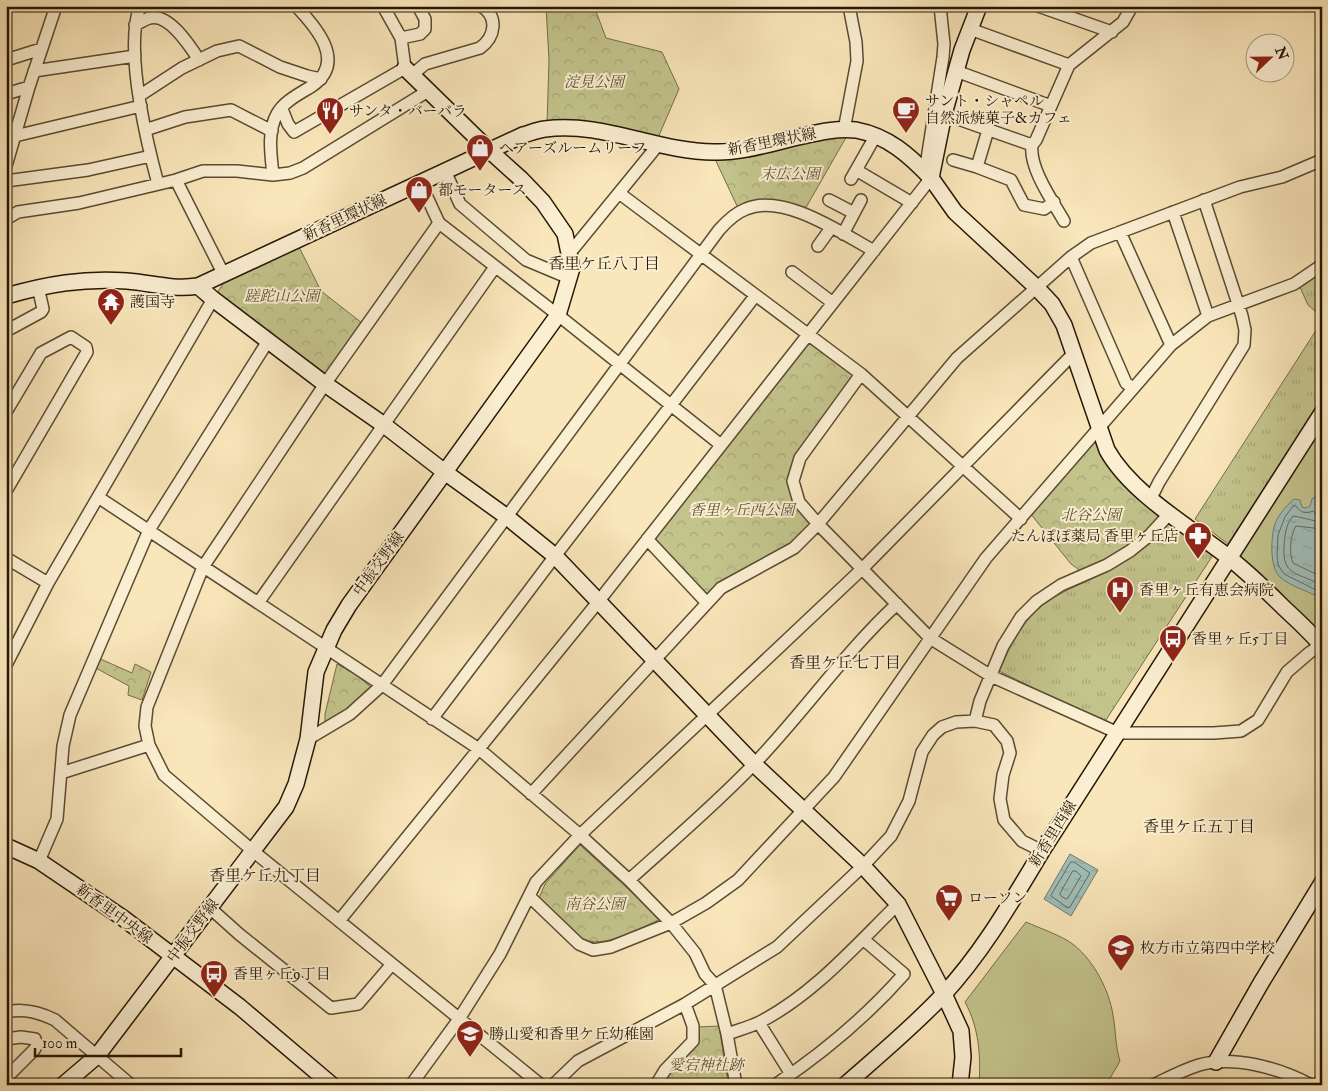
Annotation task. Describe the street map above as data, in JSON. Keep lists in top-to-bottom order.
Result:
{
  "streets": {
    "street": [
      "新香里環状線",
      "中振交野線",
      "新香里西線",
      "新香里中央線"
    ]
  },
  "crossings": [
    ["新香里環状線", "中振交野線"],
    ["新香里環状線", "新香里西線"],
    ["中振交野線", "新香里中央線"]
  ],
  "districts": [
    "香里ケ丘八丁目",
    "香里ケ丘七丁目",
    "香里ケ丘五丁目",
    "香里ケ丘九丁目"
  ],
  "parks": [
    "淀見公園",
    "末広公園",
    "蹉跎山公園",
    "香里ヶ丘西公園",
    "北谷公園",
    "南谷公園",
    "愛宕神社跡"
  ],
  "places": {
    "cafe": ["サント・シャペル 自然派焼菓子&カフェ"],
    "restaurant": ["サンタ・バーバラ"],
    "shop": ["ヘアーズルームリーフ", "都モータース"],
    "temple": ["護国寺"],
    "pharmacy": ["たんぽぽ薬局 香里ヶ丘店"],
    "hospital": ["香里ヶ丘有恵会病院"],
    "bus stop": ["香里ヶ丘5丁目", "香里ヶ丘9丁目"],
    "supermarket": ["ローソン"],
    "school or university": ["枚方市立第四中学校", "勝山愛和香里ケ丘幼稚園"]
  },
  "scale_bar": "100 m",
  "north": "right"
}
